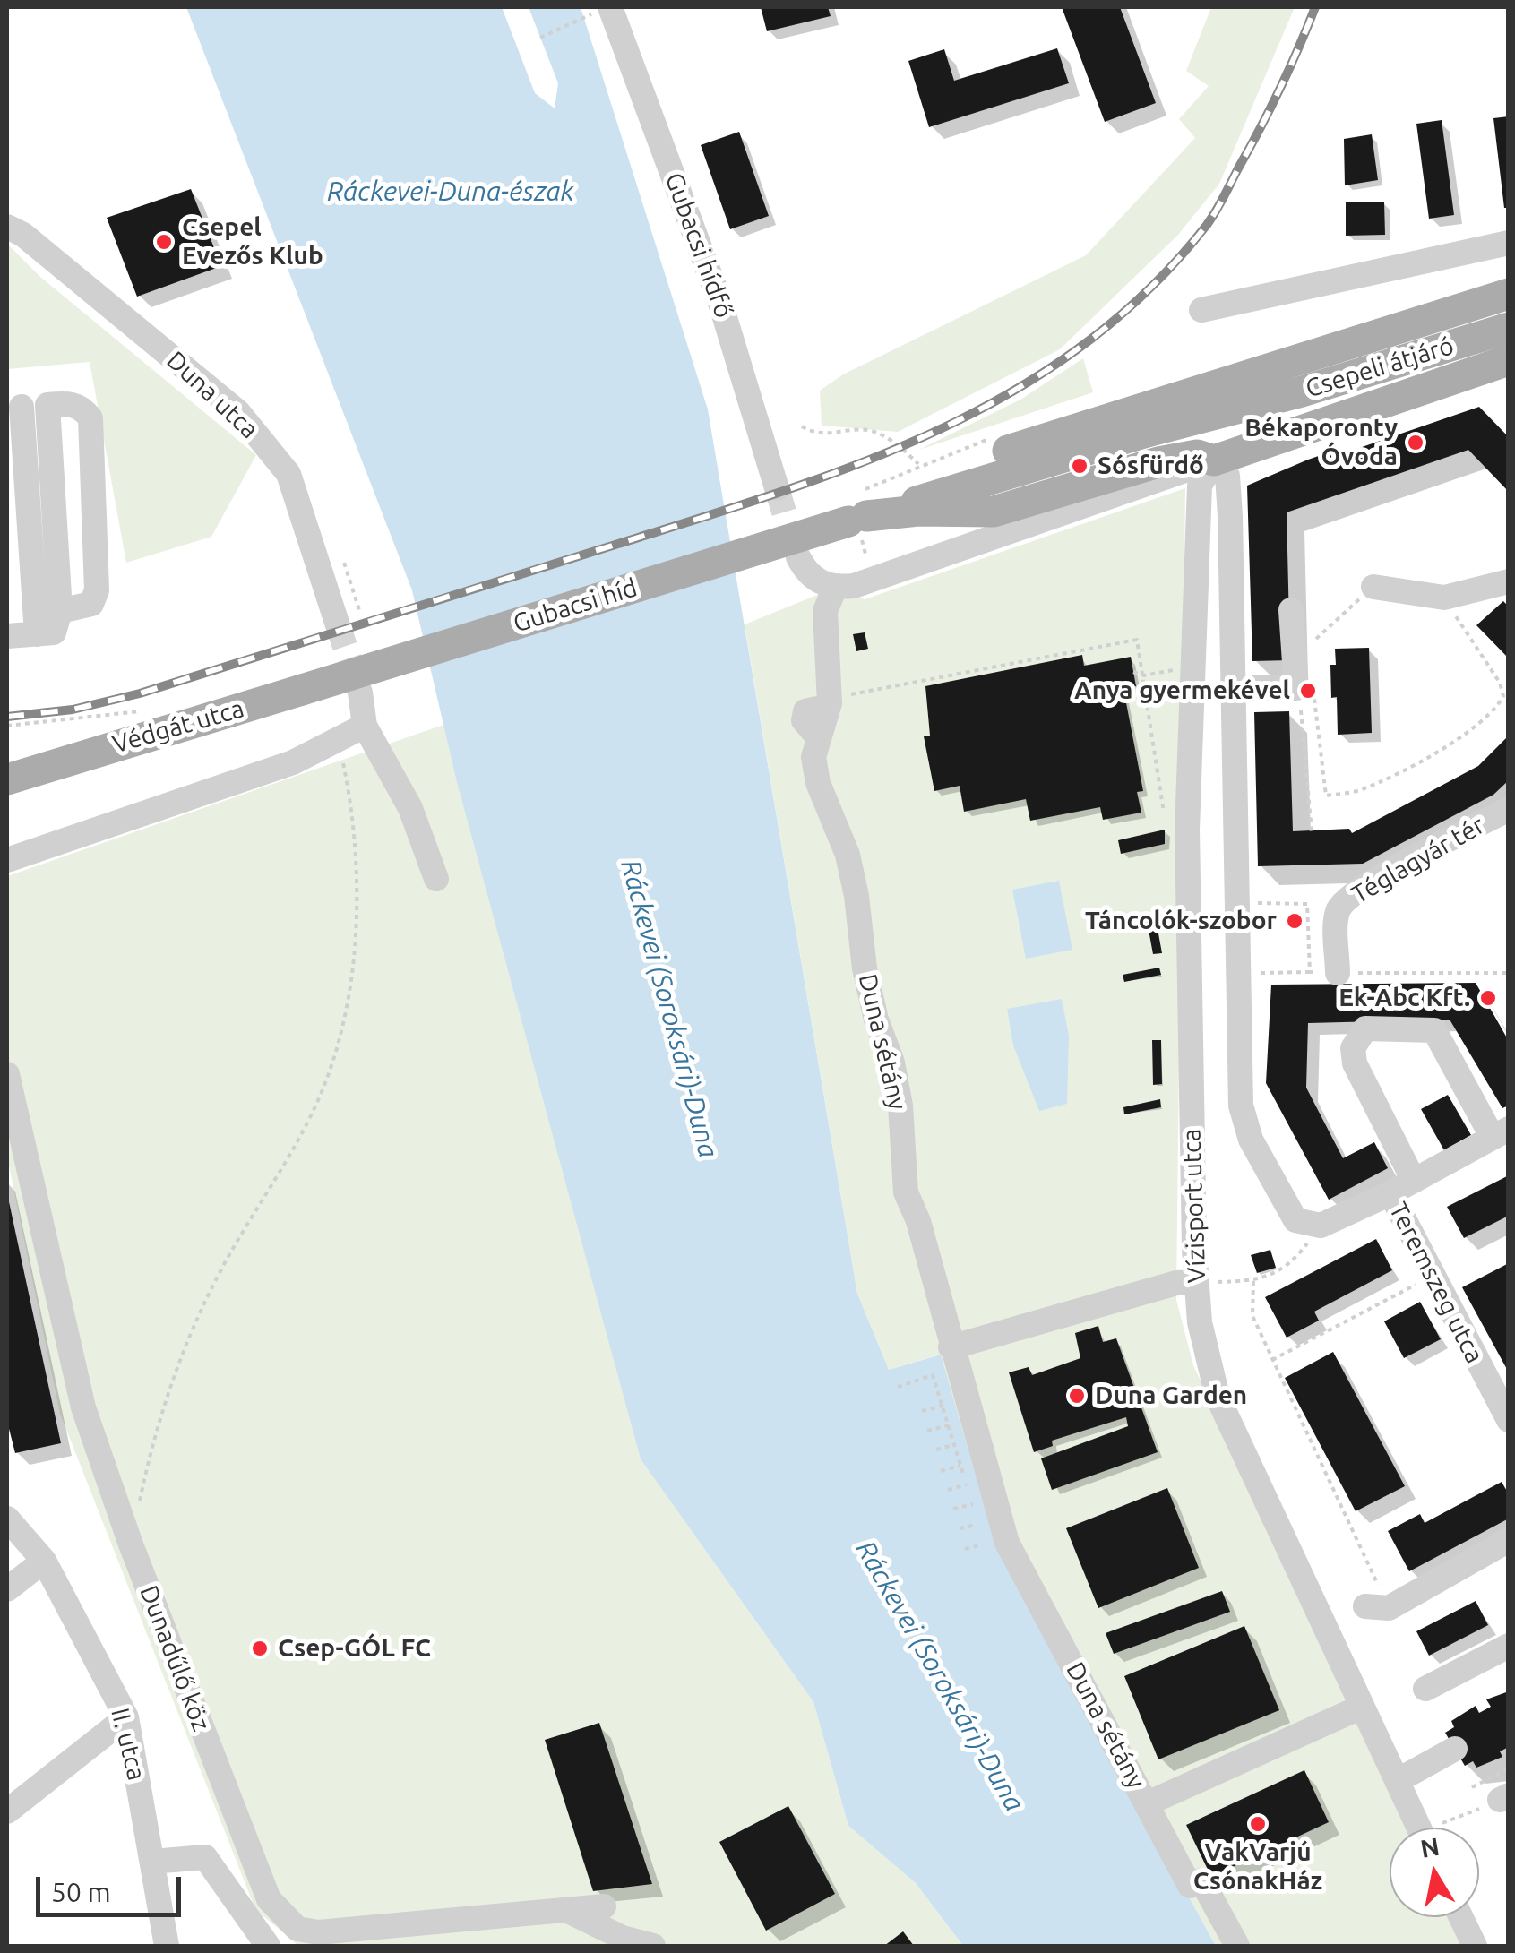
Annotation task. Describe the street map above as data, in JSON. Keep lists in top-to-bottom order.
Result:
{
  "streets": {
    "main road": ["Csepeli átjáró", "Gubacsi híd", "Védgát utca"],
    "street": [
      "Gubacsi hídfő",
      "Duna utca",
      "Téglagyár tér",
      "Duna sétány",
      "Vízisport utca",
      "Teremszeg utca",
      "Dunadűlő köz",
      "II. utca"
    ]
  },
  "crossings": [
    ["Csepeli átjáró", "Gubacsi híd"],
    ["Gubacsi híd", "Védgát utca"],
    ["Duna sétány", "Vízisport utca"]
  ],
  "water": ["Ráckevei-Duna-észak", "Ráckevei (Soroksári)-Duna"],
  "places": [
    "Csepel Evezős Klub",
    "Békaporonty Óvoda",
    "Sósfürdő",
    "Anya gyermekével",
    "Táncolók-szobor",
    "Ek-Abc Kft.",
    "Duna Garden",
    "Csep-GÓL FC",
    "VakVarjú CsónakHáz"
  ],
  "scale_bar": "50 m",
  "north": "top"
}
